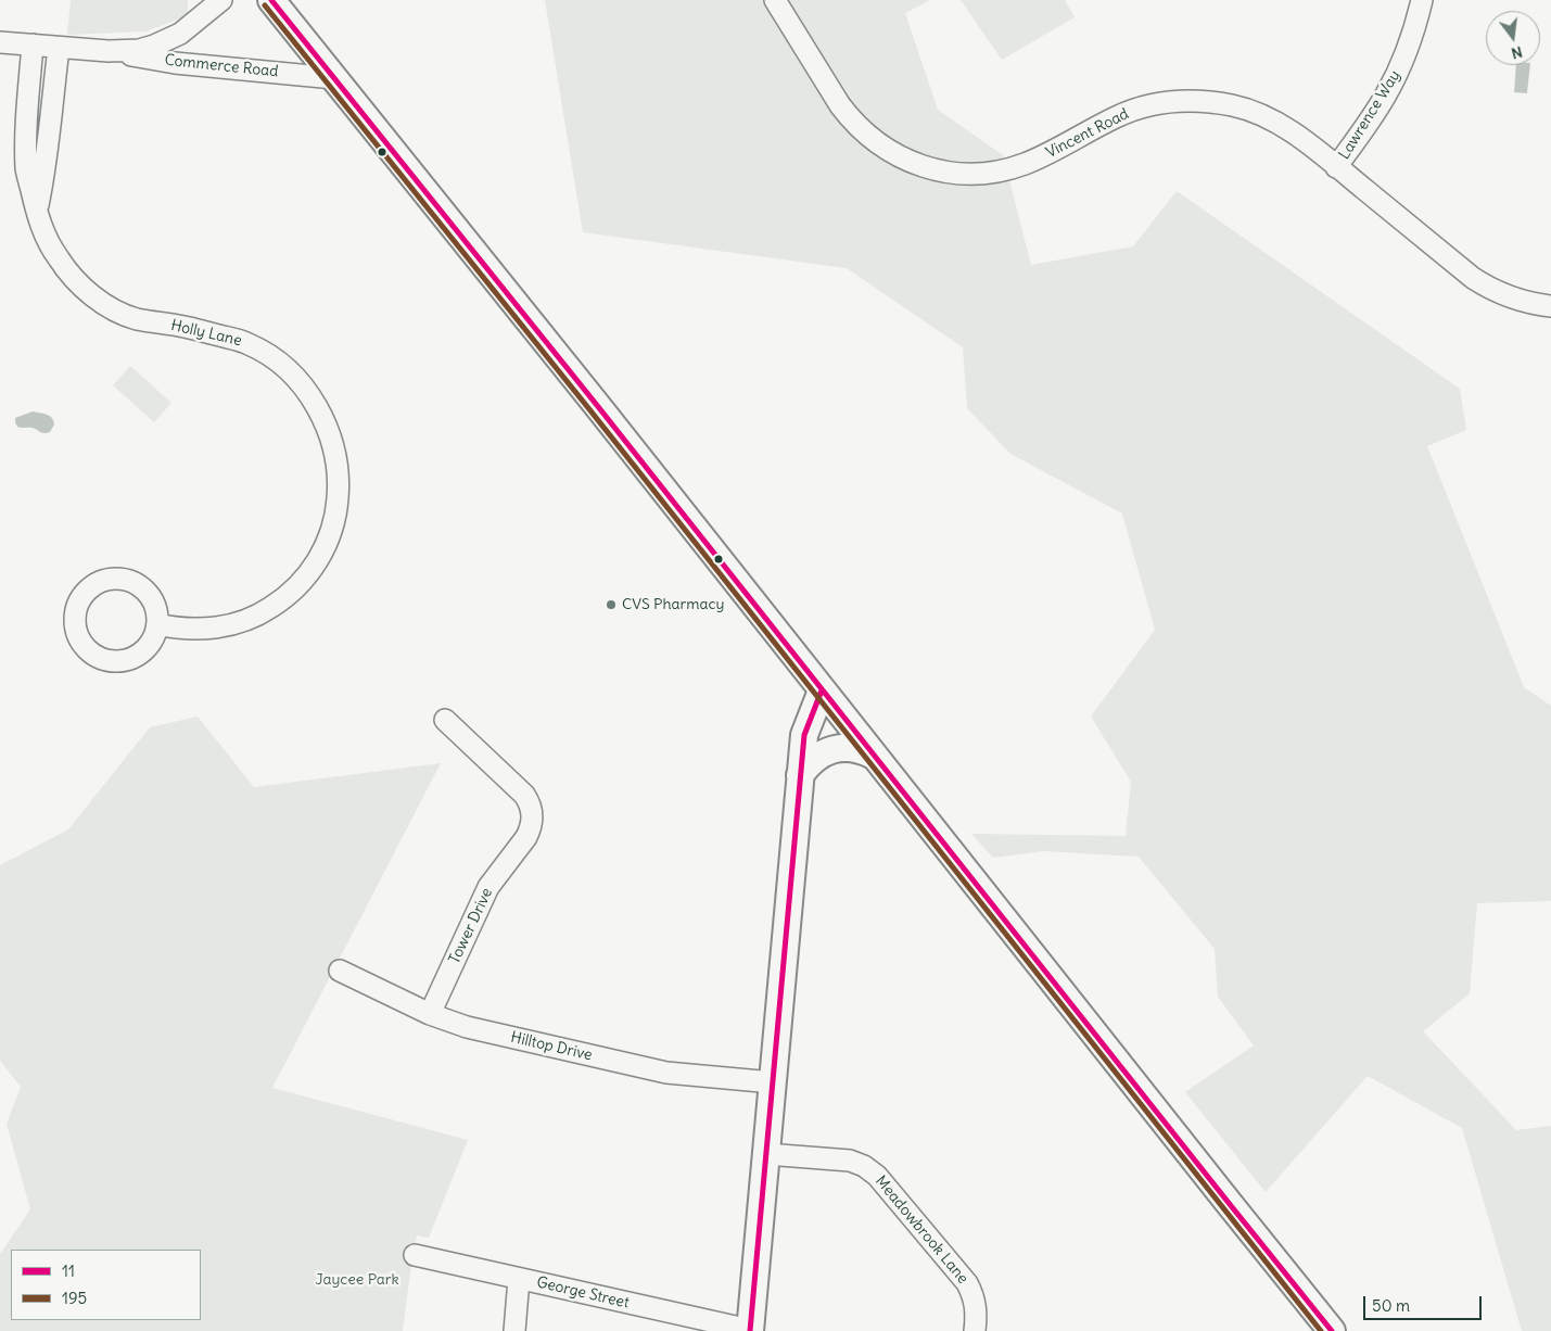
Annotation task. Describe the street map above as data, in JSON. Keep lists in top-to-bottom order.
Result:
{
  "streets": {
    "street": [
      "Commerce Road",
      "Lawrence Way",
      "Vincent Road",
      "Holly Lane",
      "Tower Drive",
      "Hilltop Drive",
      "Meadowbrook Lane",
      "George Street"
    ]
  },
  "crossings": [
    ["Commerce Road", "Holly Lane"],
    ["Lawrence Way", "Vincent Road"],
    ["Tower Drive", "Hilltop Drive"]
  ],
  "parks": ["Jaycee Park"],
  "places": ["CVS Pharmacy"],
  "lines": ["transit line 11", "transit line 195"],
  "legend": ["11", "195"],
  "scale_bar": "50 m",
  "north": "bottom"
}
